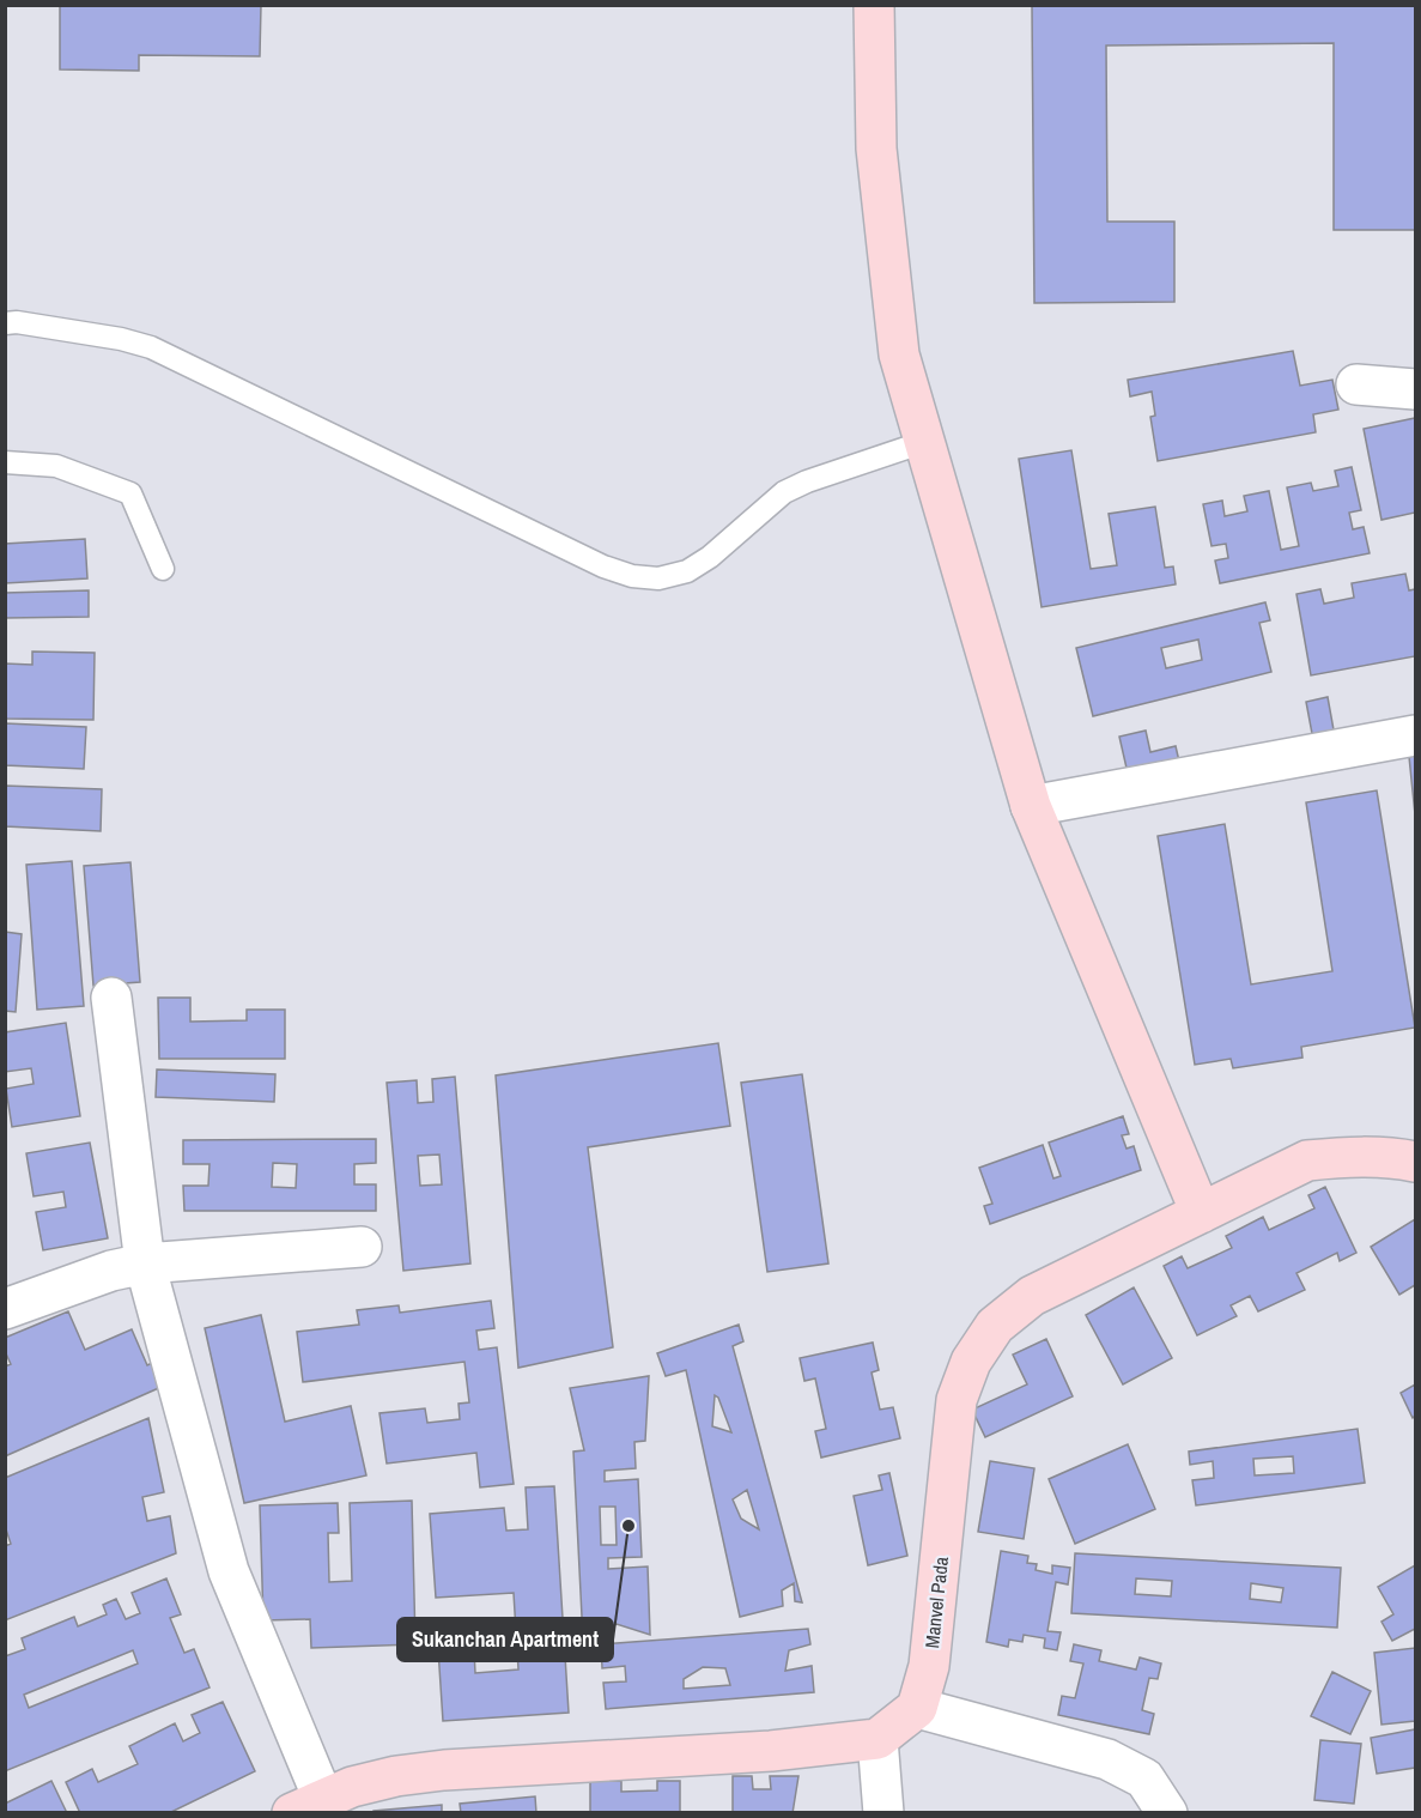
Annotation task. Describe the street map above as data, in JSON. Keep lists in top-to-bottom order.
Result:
{
  "streets": {
    "main road": ["Manvel Pada"]
  },
  "places": ["Sukanchan Apartment"]
}
